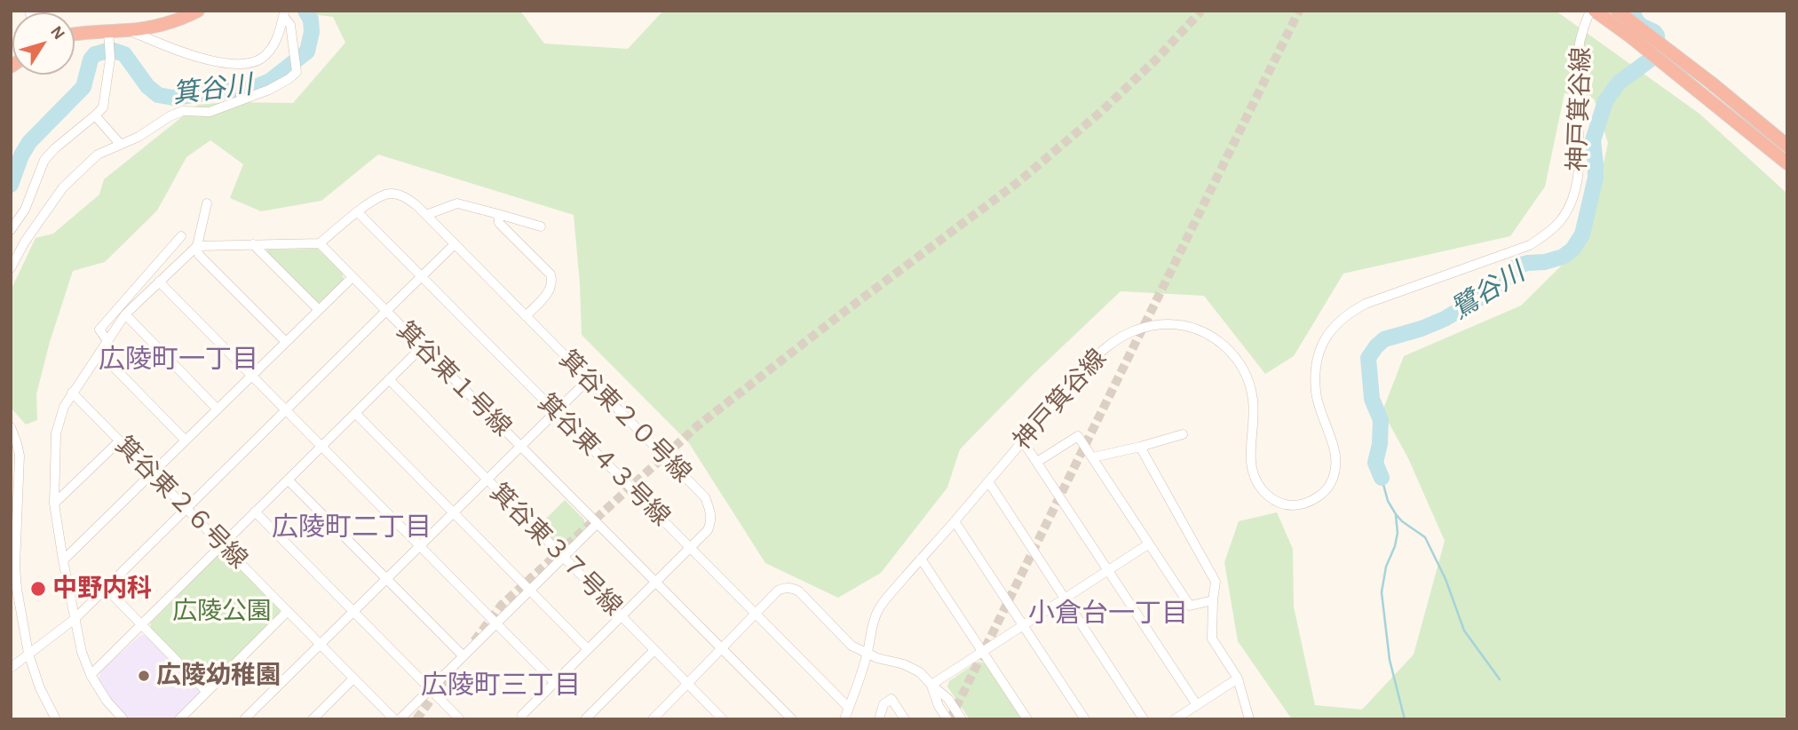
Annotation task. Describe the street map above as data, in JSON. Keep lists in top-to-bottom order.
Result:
{
  "streets": {
    "street": [
      "神戸箕谷線",
      "箕谷東１号線",
      "箕谷東２０号線",
      "箕谷東４３号線",
      "箕谷東２６号線",
      "箕谷東３７号線"
    ]
  },
  "crossings": [
    ["神戸箕谷線", "箕谷東４３号線"],
    ["箕谷東１号線", "箕谷東２０号線"],
    ["箕谷東１号線", "箕谷東２６号線"],
    ["箕谷東２０号線", "箕谷東４３号線"],
    ["箕谷東２０号線", "箕谷東３７号線"]
  ],
  "districts": [
    "広陵町一丁目",
    "広陵町二丁目",
    "小倉台一丁目",
    "広陵町三丁目"
  ],
  "water": ["箕谷川", "鷺谷川"],
  "parks": ["広陵公園"],
  "places": ["中野内科", "広陵幼稚園"],
  "north": "top right"
}
